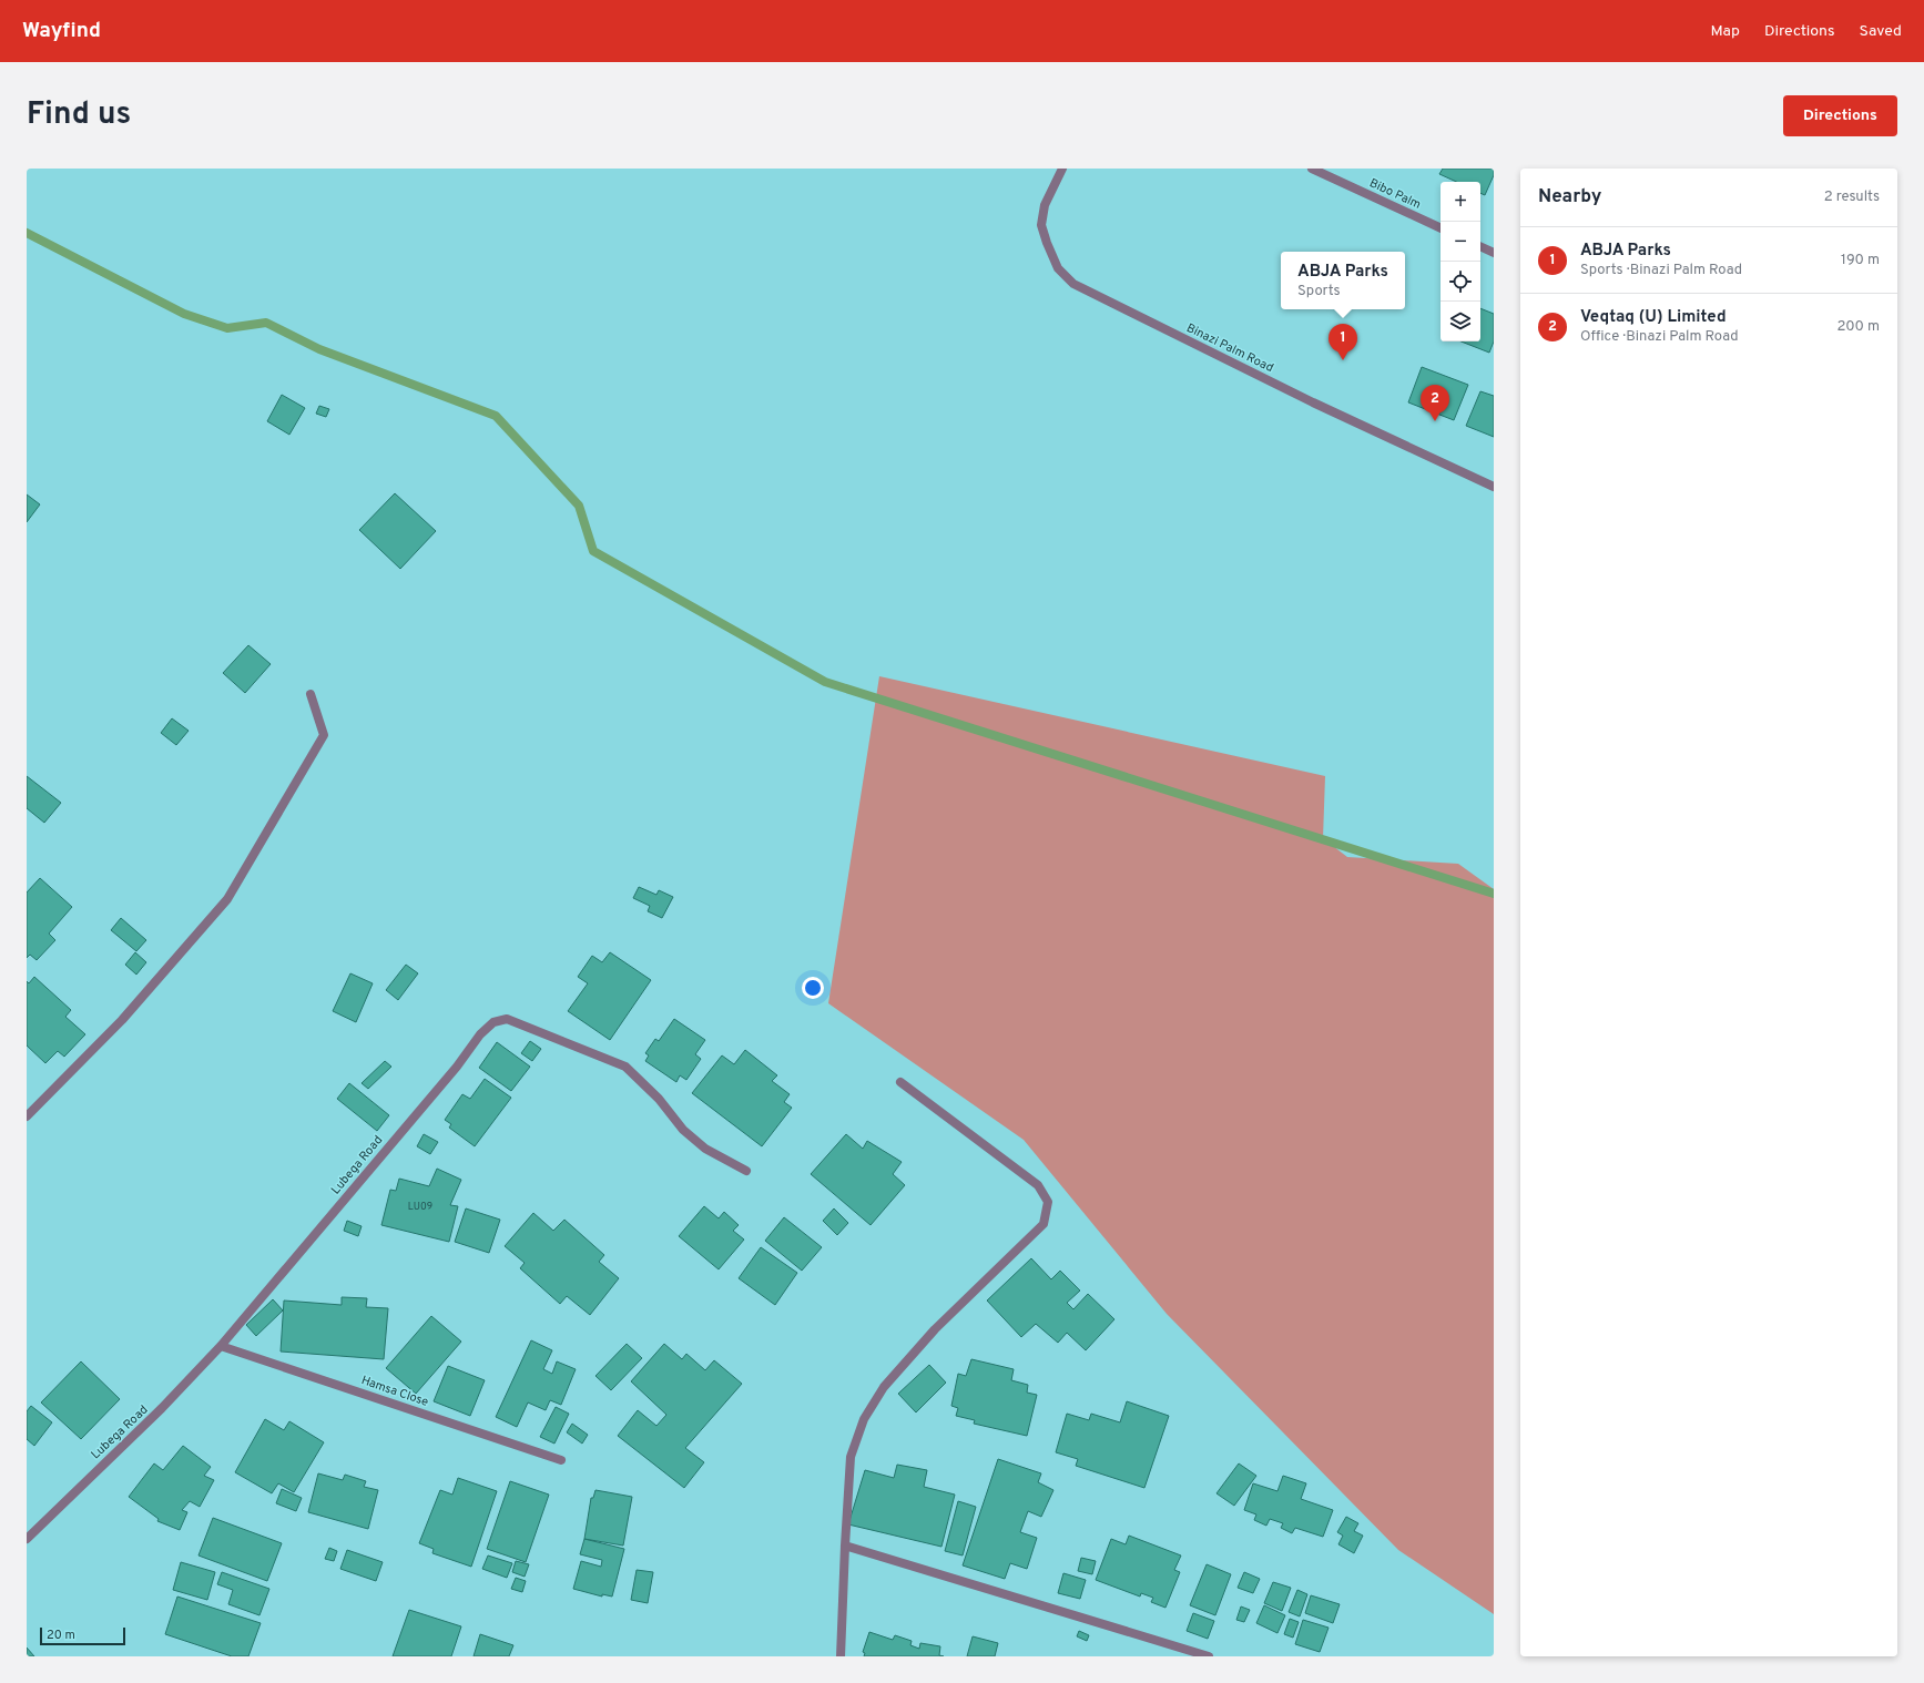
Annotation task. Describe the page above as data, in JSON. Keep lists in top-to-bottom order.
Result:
{
  "streets": {
    "street": [
      "Bibo Palm",
      "Binazi Palm Road",
      "Lubega Road",
      "Hamsa Close"
    ]
  },
  "crossings": [
    ["Lubega Road", "Hamsa Close"]
  ],
  "house_numbers": ["LU09"],
  "scale_bar": "20 m",
  "page": {
    "header": "Wayfind",
    "nav": ["Map", "Directions", "Saved"],
    "title": "Find us",
    "buttons": "Directions",
    "heading": ["Nearby", "2 results"],
    "map_buttons": ["+", "−"],
    "list": [
      {
        "mark": "1",
        "name": "ABJA Parks",
        "note": "Sports · Binazi Palm Road",
        "value": "190 m"
      },
      {
        "mark": "2",
        "name": "Veqtaq (U) Limited",
        "note": "Office · Binazi Palm Road",
        "value": "200 m"
      }
    ],
    "popup": ["ABJA Parks", "Sports"],
    "pins": ["1", "2"],
    "scale": "20 m"
  }
}
